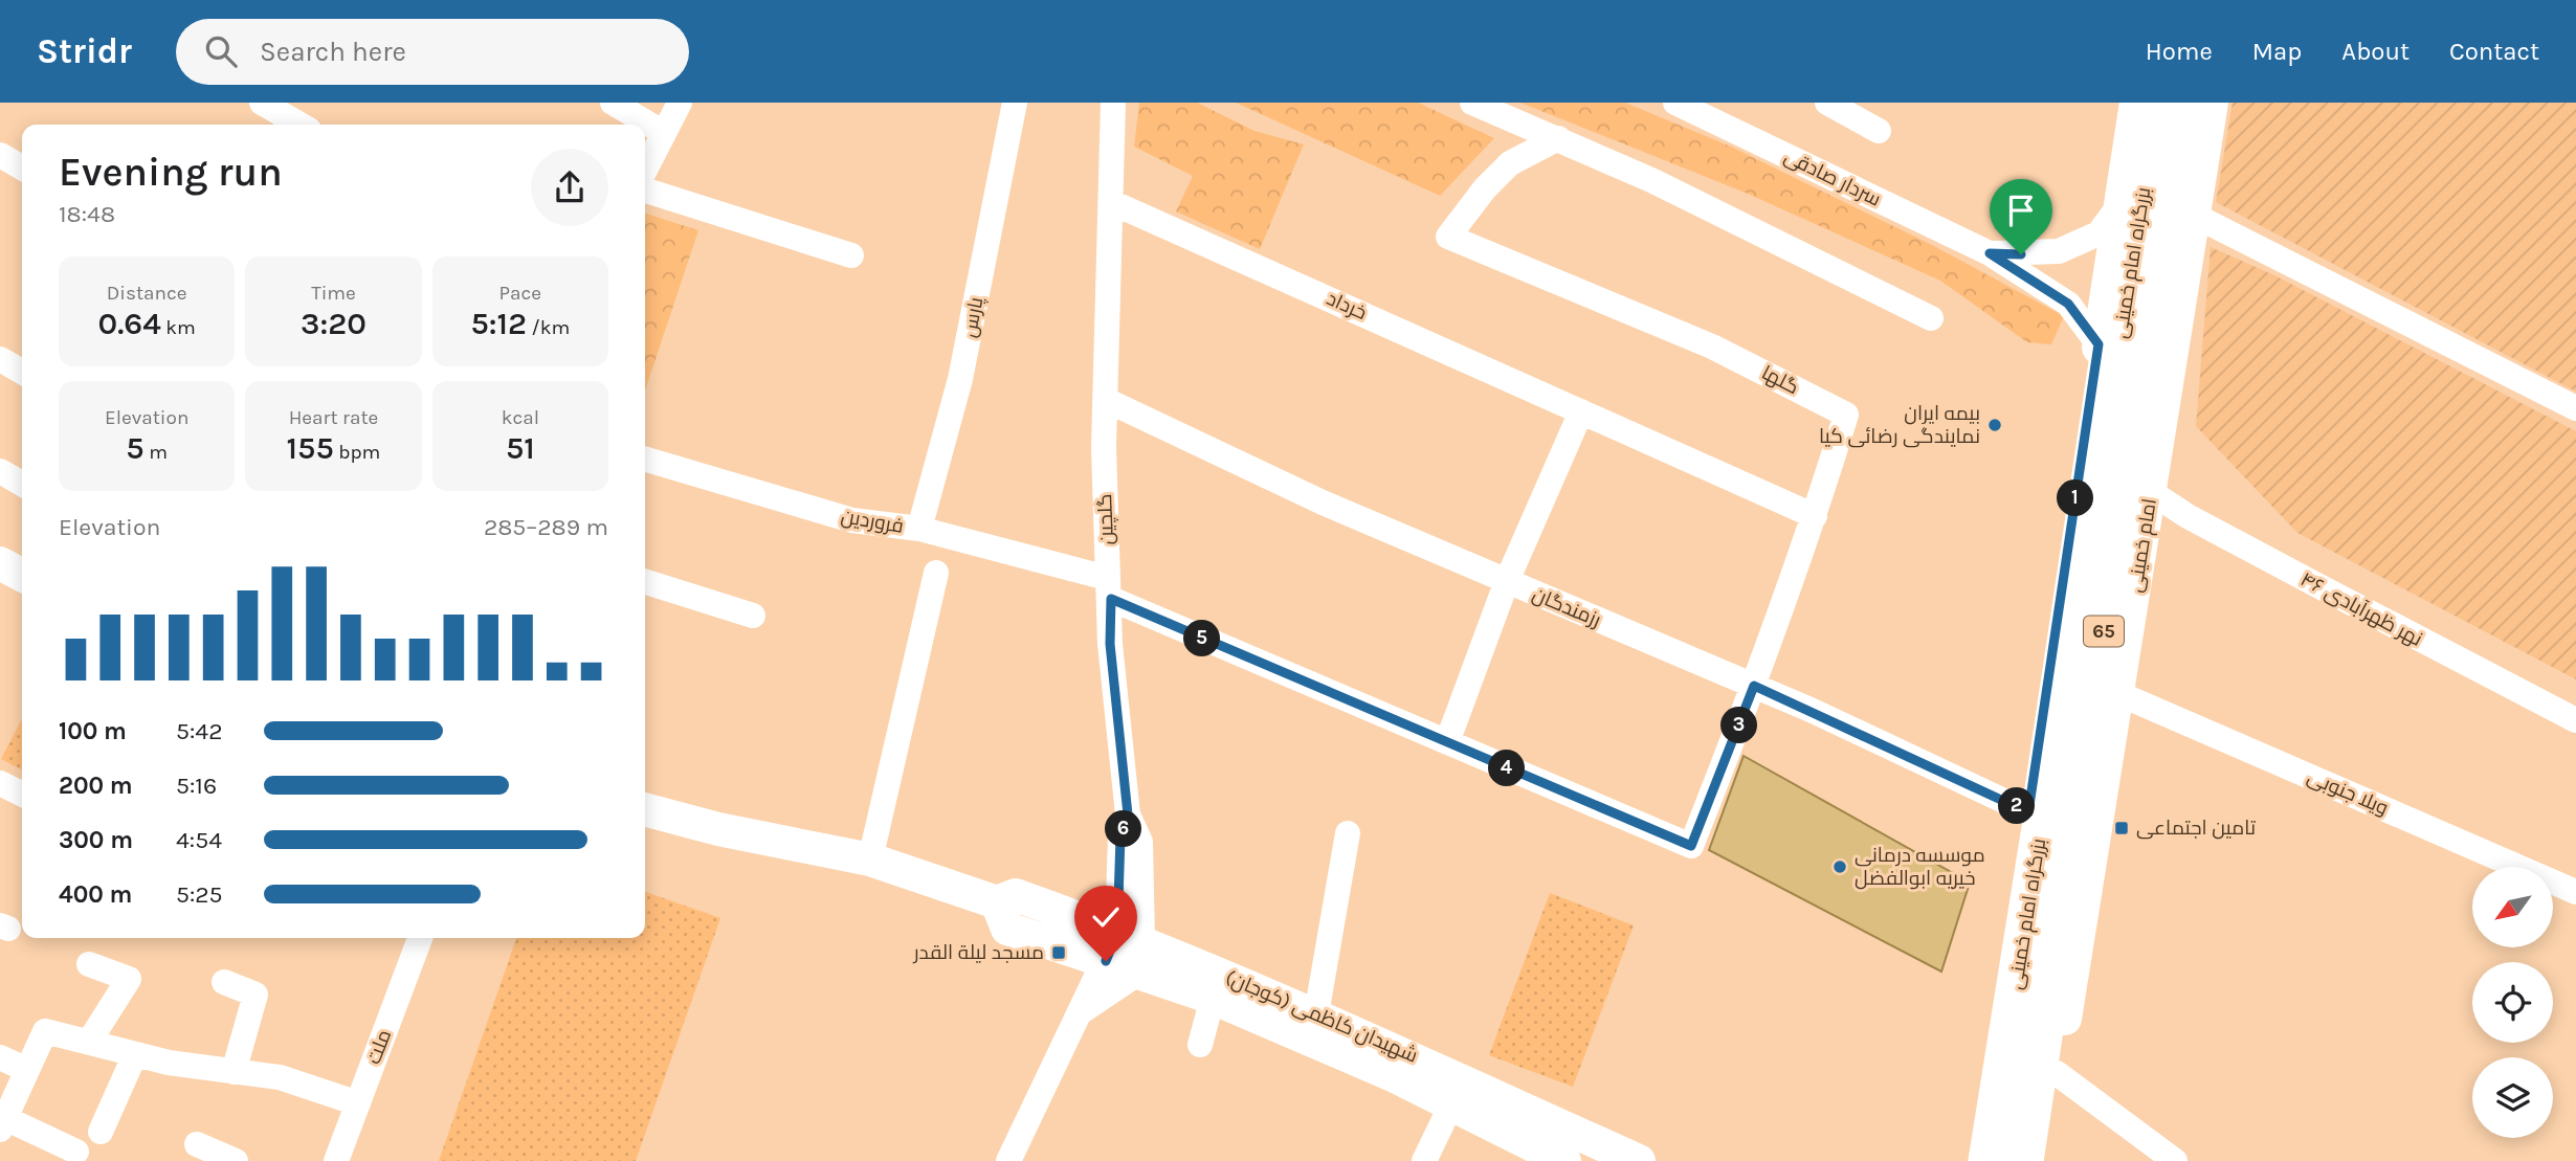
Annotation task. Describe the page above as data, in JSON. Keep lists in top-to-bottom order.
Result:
{
  "streets": {
    "highway": ["بزرگراه امام خمینی", "65"],
    "main road": ["امام خمینی", "شهیدان کاظمی (کوجان)"],
    "street": [
      "سردار صادقی",
      "خرداد",
      "پارس",
      "گلها",
      "گلچین",
      "فروردین",
      "رزمندگان",
      "نهر ظهرآبادی ۴۶",
      "ویلا جنوبی",
      "ملت"
    ]
  },
  "crossings": [
    ["خرداد", "گلها"],
    ["خرداد", "گلچین"],
    ["پارس", "فروردین"],
    ["گلها", "فروردین"],
    ["گلها", "رزمندگان"],
    ["گلچین", "فروردین"],
    ["گلچین", "رزمندگان"],
    ["گلچین", "شهیدان کاظمی (کوجان)"],
    ["امام خمینی", "نهر ظهرآبادی ۴۶"],
    ["امام خمینی", "ویلا جنوبی"]
  ],
  "places": {
    "other": ["بیمه ایران نمایندگی رضائی کيا", "موسسه درمانی خیریه ابوالفضل"],
    "transit": ["تامین اجتماعی", "مسجد لیلة القدر"]
  },
  "north": "bottom left",
  "page": {
    "header": "Stridr",
    "search": "Search here",
    "nav": [
      "Home",
      "Map",
      "About",
      "Contact"
    ],
    "heading": ["Evening run", "18:48"],
    "stats": [
      ["Distance", "0.64 km"],
      ["Time", "3:20"],
      ["Pace", "5:12 /km"],
      ["Elevation", "5 m"],
      ["Heart rate", "155 bpm"],
      ["kcal", "51"]
    ],
    "pins": [
      "1",
      "5",
      "3",
      "4",
      "2",
      "6"
    ],
    "chart": ["Elevation", "285–289 m"],
    "list": [
      {
        "name": "100 m",
        "note": "5:42"
      },
      {
        "name": "200 m",
        "note": "5:16"
      },
      {
        "name": "300 m",
        "note": "4:54"
      },
      {
        "name": "400 m",
        "note": "5:25"
      }
    ]
  }
}
